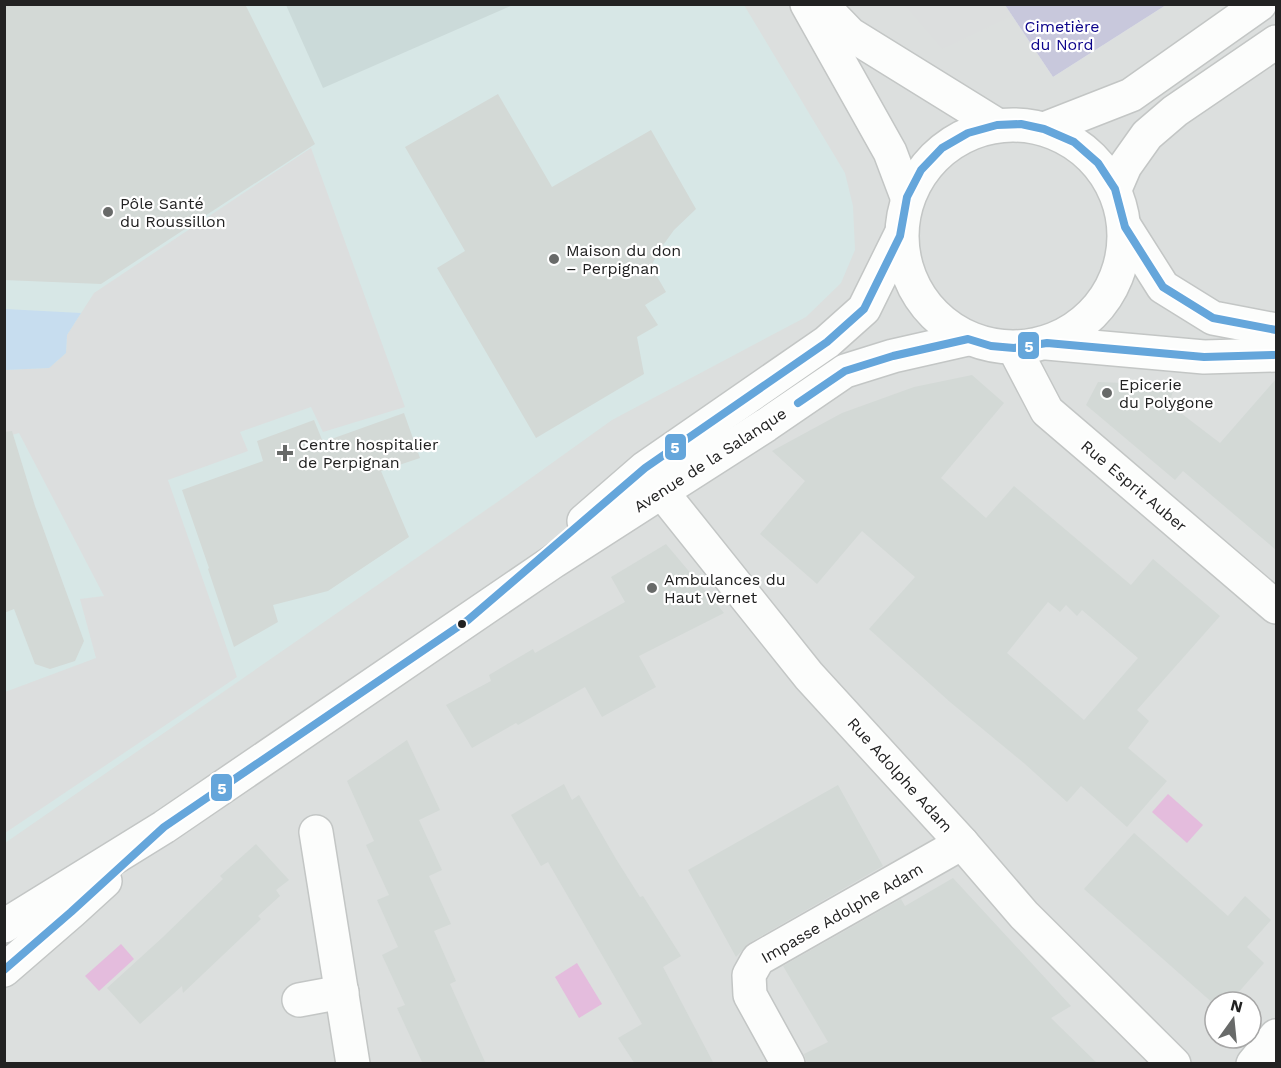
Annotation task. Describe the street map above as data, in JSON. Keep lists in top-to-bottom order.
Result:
{
  "streets": {
    "street": [
      "Avenue de la Salanque",
      "Rue Esprit Auber",
      "Rue Adolphe Adam",
      "Impasse Adolphe Adam"
    ]
  },
  "crossings": [
    ["Avenue de la Salanque", "Rue Adolphe Adam"],
    ["Rue Adolphe Adam", "Impasse Adolphe Adam"]
  ],
  "parks": ["Cimetière du Nord"],
  "places": {
    "other": [
      "Pôle Santé du Roussillon",
      "Maison du don – Perpignan",
      "Epicerie du Polygone",
      "Ambulances du Haut Vernet"
    ],
    "health": ["Centre hospitalier de Perpignan"]
  },
  "lines": ["transit line 5"],
  "north": "top"
}
